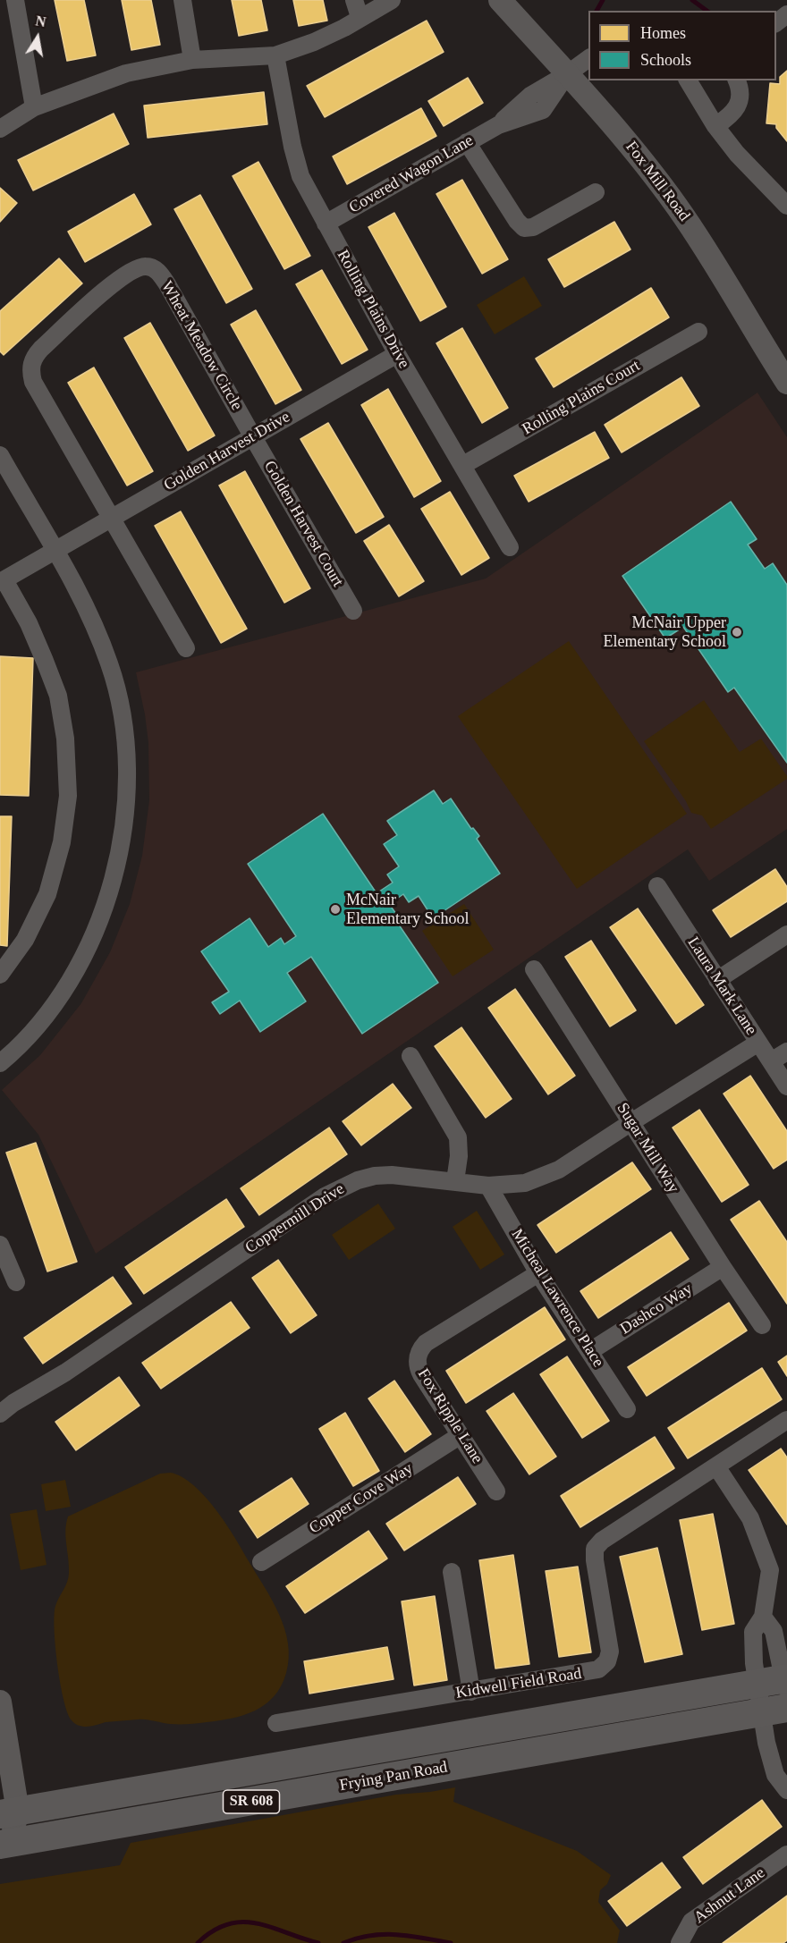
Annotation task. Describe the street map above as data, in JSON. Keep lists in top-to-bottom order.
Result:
{
  "streets": {
    "main road": ["Frying Pan Road", "SR 608"],
    "street": [
      "Covered Wagon Lane",
      "Fox Mill Road",
      "Rolling Plains Drive",
      "Wheat Meadow Circle",
      "Rolling Plains Court",
      "Golden Harvest Drive",
      "Golden Harvest Court",
      "Laura Mark Lane",
      "Sugar Mill Way",
      "Coppermill Drive",
      "Micheal Lawrence Place",
      "Dashco Way",
      "Fox Ripple Lane",
      "Copper Cove Way",
      "Kidwell Field Road",
      "Ashnut Lane"
    ]
  },
  "crossings": [
    ["Covered Wagon Lane", "Fox Mill Road"],
    ["Covered Wagon Lane", "Rolling Plains Drive"],
    ["Rolling Plains Drive", "Rolling Plains Court"],
    ["Rolling Plains Drive", "Golden Harvest Drive"],
    ["Wheat Meadow Circle", "Golden Harvest Drive"],
    ["Wheat Meadow Circle", "Golden Harvest Court"],
    ["Golden Harvest Drive", "Golden Harvest Court"],
    ["Laura Mark Lane", "Coppermill Drive"],
    ["Sugar Mill Way", "Coppermill Drive"],
    ["Sugar Mill Way", "Dashco Way"],
    ["Coppermill Drive", "Micheal Lawrence Place"],
    ["Micheal Lawrence Place", "Dashco Way"],
    ["Micheal Lawrence Place", "Fox Ripple Lane"],
    ["Fox Ripple Lane", "Copper Cove Way"]
  ],
  "places": ["McNair Upper Elementary School", "McNair Elementary School"],
  "legend": ["Homes", "Schools"],
  "north": "top"
}
